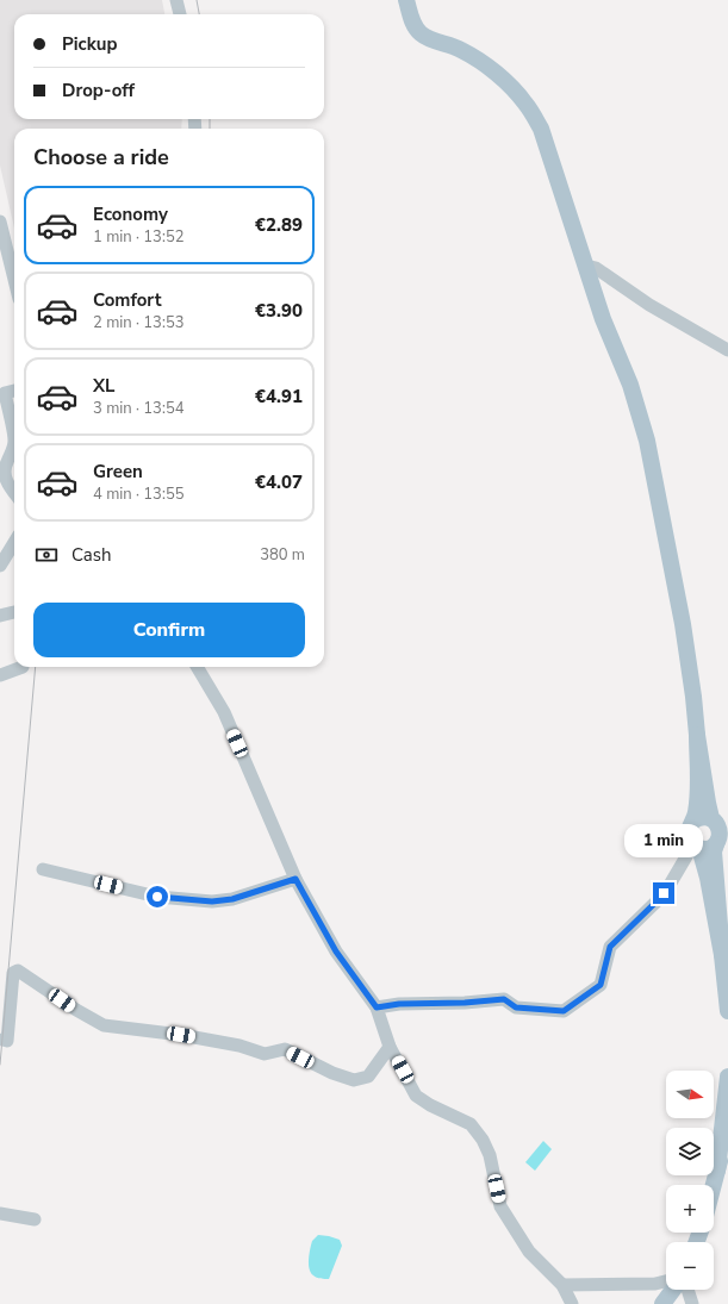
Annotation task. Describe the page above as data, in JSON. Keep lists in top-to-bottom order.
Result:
{
  "north": "right",
  "page": {
    "banner": ["Pickup", "Drop-off"],
    "heading": "Choose a ride",
    "list": [
      {
        "name": "Economy",
        "note": "1 min · 13:52",
        "value": "€2.89"
      },
      {
        "name": "Comfort",
        "note": "2 min · 13:53",
        "value": "€3.90"
      },
      {
        "name": "XL",
        "note": "3 min · 13:54",
        "value": "€4.91"
      },
      {
        "name": "Green",
        "note": "4 min · 13:55",
        "value": "€4.07"
      }
    ],
    "pay": ["Cash", "380 m"],
    "buttons": "Confirm",
    "bubble": "1 min",
    "map_buttons": ["+", "−"]
  }
}
